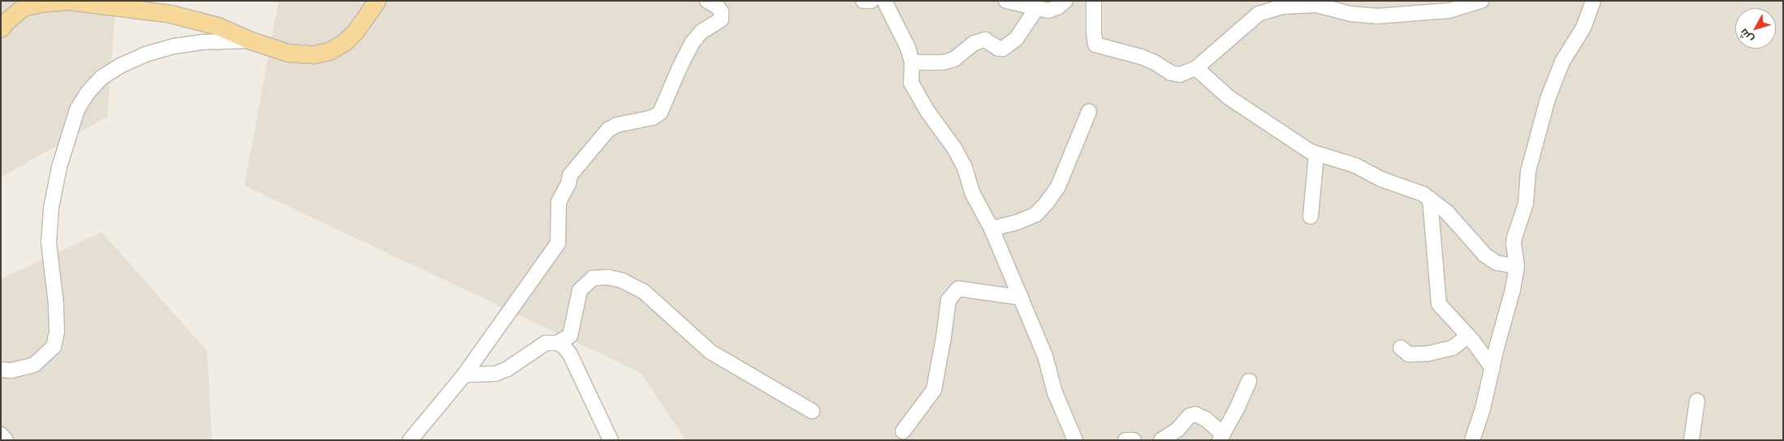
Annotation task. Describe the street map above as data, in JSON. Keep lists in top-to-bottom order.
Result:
{
  "north": "bottom left"
}
